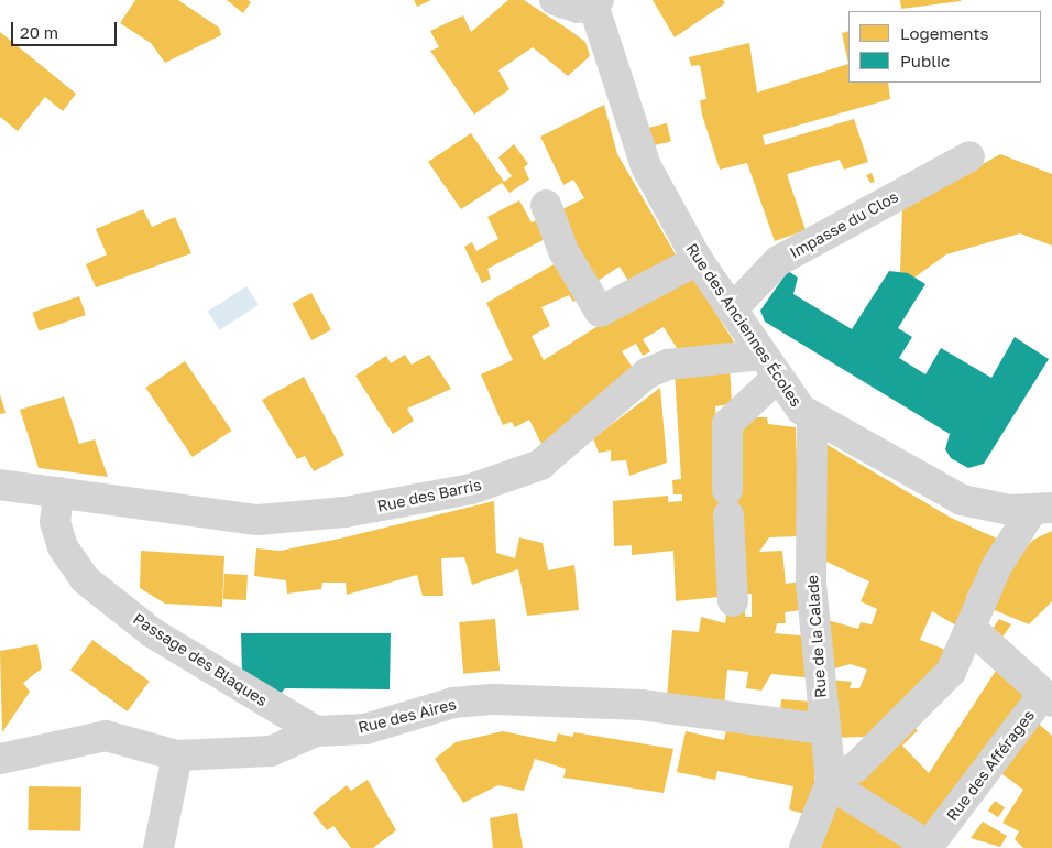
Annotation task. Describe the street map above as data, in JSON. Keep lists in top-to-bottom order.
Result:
{
  "streets": {
    "street": [
      "Impasse du Clos",
      "Rue des Anciennes Écoles",
      "Rue des Barris",
      "Rue de la Calade",
      "Passage des Blaques",
      "Rue des Aires",
      "Rue des Afférages"
    ]
  },
  "crossings": [
    ["Impasse du Clos", "Rue des Anciennes Écoles"],
    ["Rue des Anciennes Écoles", "Rue des Barris"],
    ["Rue des Anciennes Écoles", "Rue de la Calade"],
    ["Rue des Barris", "Passage des Blaques"],
    ["Rue de la Calade", "Rue des Aires"],
    ["Rue de la Calade", "Rue des Afférages"],
    ["Passage des Blaques", "Rue des Aires"]
  ],
  "legend": ["Logements", "Public"],
  "scale_bar": "20 m"
}
